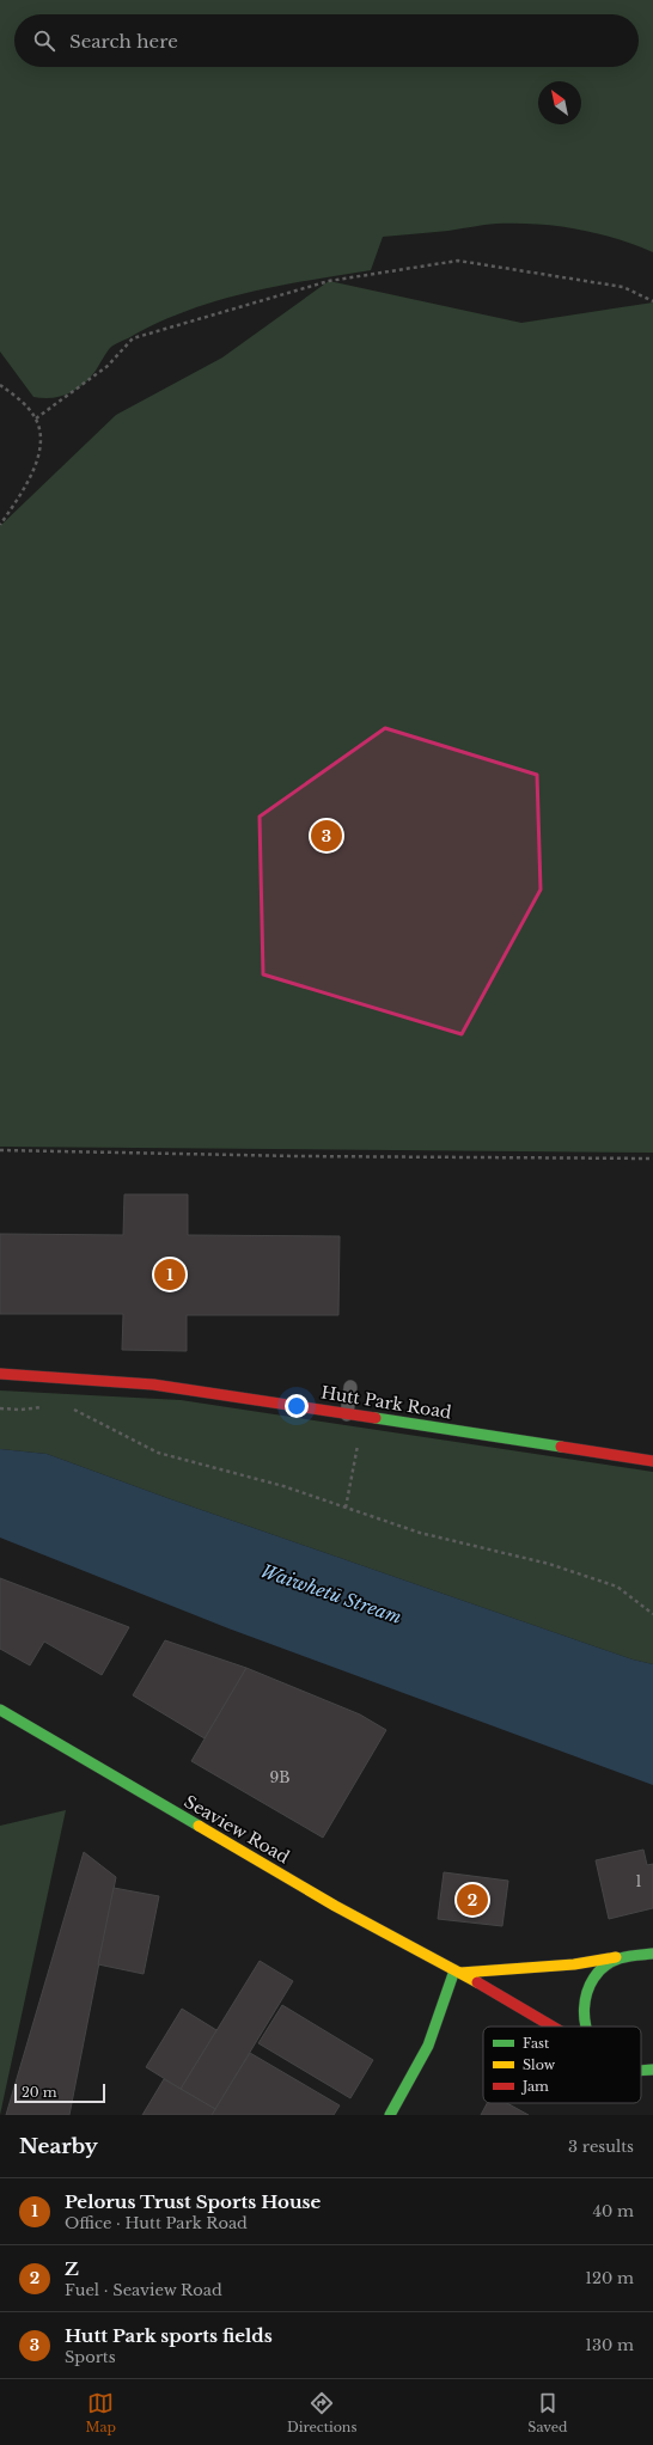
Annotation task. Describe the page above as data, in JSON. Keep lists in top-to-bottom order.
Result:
{
  "streets": {
    "main road": ["Hutt Park Road", "Seaview Road"]
  },
  "water": ["Waiwhetū Stream"],
  "house_numbers": ["9B", "1"],
  "legend": ["Fast", "Slow", "Jam"],
  "scale_bar": "20 m",
  "north": "top left",
  "page": {
    "search": "Search here",
    "pins": ["3", "1", "2"],
    "scale": "20 m",
    "heading": ["Nearby", "3 results"],
    "list": [
      {
        "mark": "1",
        "name": "Pelorus Trust Sports House",
        "note": "Office · Hutt Park Road",
        "value": "40 m"
      },
      {
        "mark": "2",
        "name": "Z",
        "note": "Fuel · Seaview Road",
        "value": "120 m"
      },
      {
        "mark": "3",
        "name": "Hutt Park sports fields",
        "note": "Sports",
        "value": "130 m"
      }
    ],
    "nav": ["Map", "Directions", "Saved"]
  }
}
